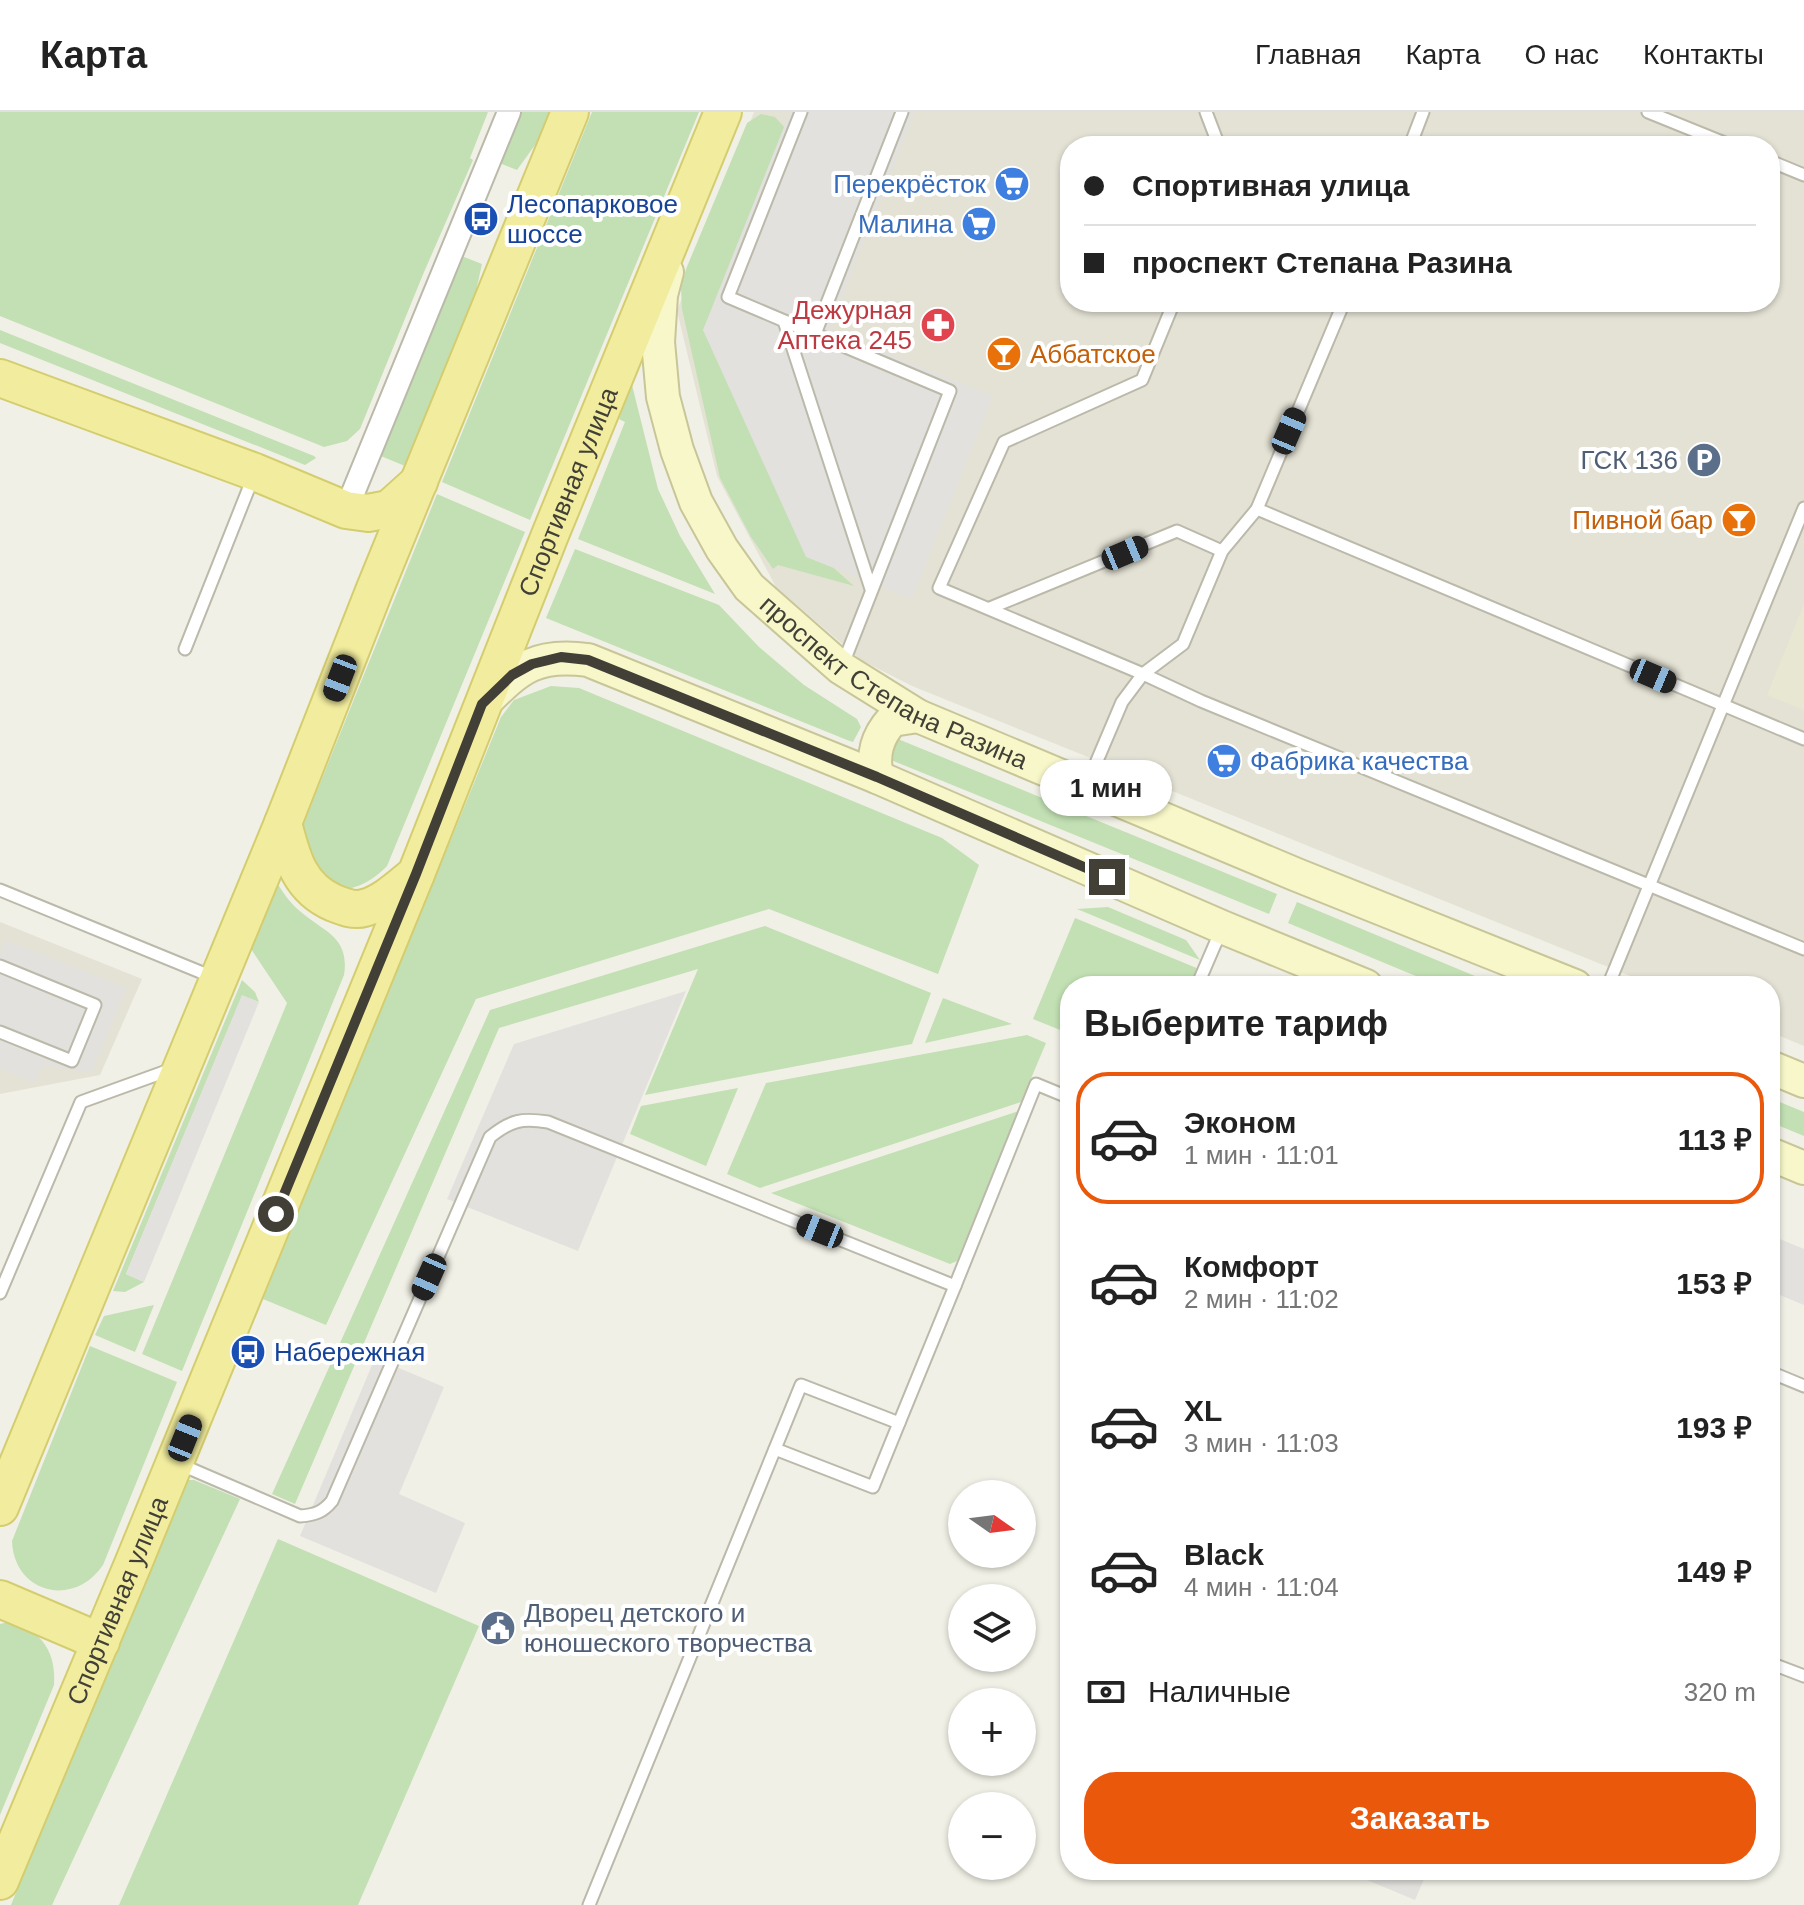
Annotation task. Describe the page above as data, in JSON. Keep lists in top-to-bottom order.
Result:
{
  "streets": {
    "main road": ["Спортивная улица", "проспект Степана Разина"]
  },
  "crossings": [
    ["Спортивная улица", "проспект Степана Разина"]
  ],
  "places": {
    "supermarket": ["Перекрёсток", "Малина", "Фабрика качества"],
    "bus stop": ["Лесопарковое шоссе", "Набережная"],
    "pharmacy": ["Дежурная Аптека 245"],
    "bar": ["Аббатское", "Пивной бар"],
    "parking": ["ГСК 136"],
    "public building": ["Дворец детского и юношеского творчества"]
  },
  "north": "right",
  "page": {
    "header": "Карта",
    "nav": [
      "Главная",
      "Карта",
      "О нас",
      "Контакты"
    ],
    "banner": ["Спортивная улица", "проспект Степана Разина"],
    "bubble": "1 мин",
    "heading": "Выберите тариф",
    "list": [
      {
        "name": "Эконом",
        "note": "1 мин · 11:01",
        "value": "113 ₽"
      },
      {
        "name": "Комфорт",
        "note": "2 мин · 11:02",
        "value": "153 ₽"
      },
      {
        "name": "XL",
        "note": "3 мин · 11:03",
        "value": "193 ₽"
      },
      {
        "name": "Black",
        "note": "4 мин · 11:04",
        "value": "149 ₽"
      }
    ],
    "map_buttons": ["+", "−"],
    "pay": ["Наличные", "320 m"],
    "buttons": "Заказать"
  }
}
